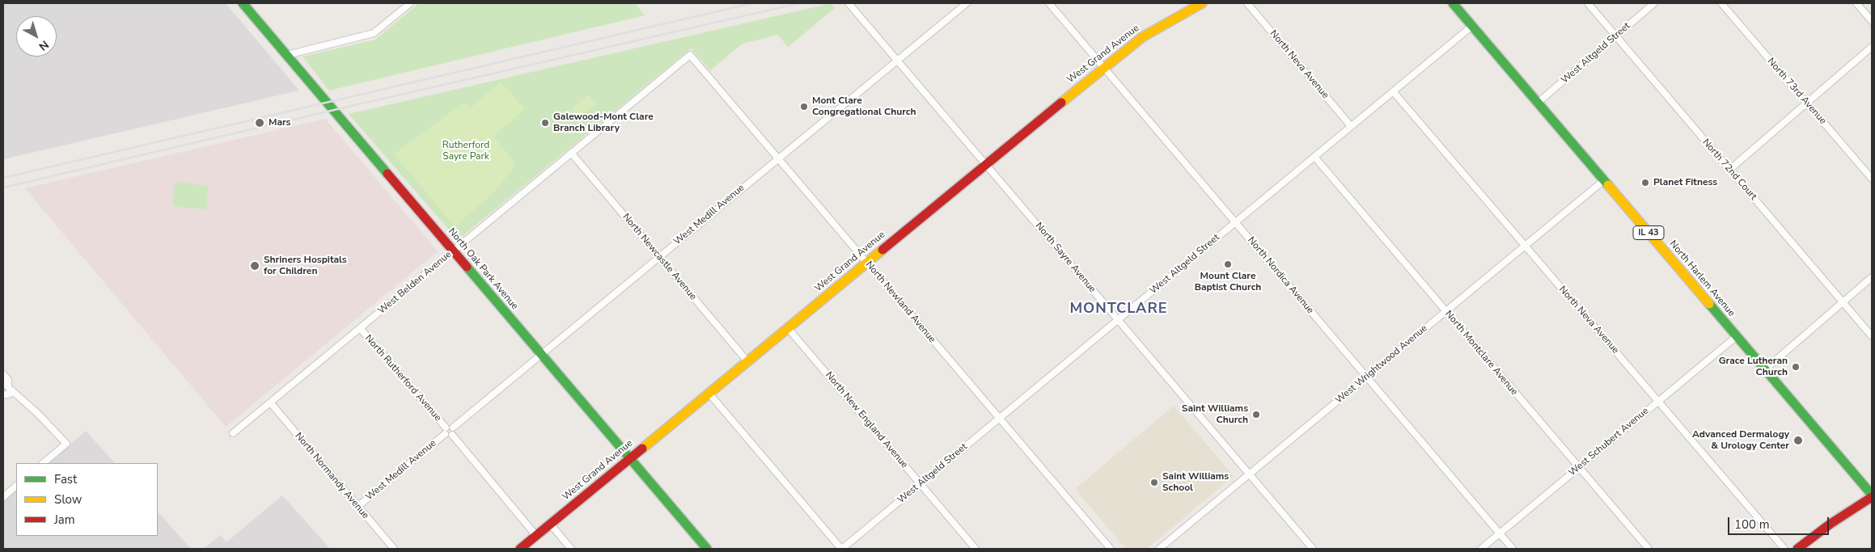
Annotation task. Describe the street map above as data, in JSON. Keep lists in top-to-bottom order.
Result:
{
  "streets": {
    "main road": [
      "West Grand Avenue",
      "IL 43",
      "North Oak Park Avenue",
      "North Harlem Avenue"
    ],
    "street": [
      "West Altgeld Street",
      "North Neva Avenue",
      "North 73rd Avenue",
      "North 72nd Court",
      "West Medill Avenue",
      "North Newcastle Avenue",
      "North Sayre Avenue",
      "North Nordica Avenue",
      "West Belden Avenue",
      "North Newland Avenue",
      "North Montclare Avenue",
      "West Wrightwood Avenue",
      "North Rutherford Avenue",
      "North New England Avenue",
      "West Schubert Avenue",
      "North Normandy Avenue"
    ]
  },
  "crossings": [
    ["West Altgeld Street", "North Neva Avenue"],
    ["West Altgeld Street", "North 72nd Court"],
    ["West Altgeld Street", "North Sayre Avenue"],
    ["West Altgeld Street", "North Nordica Avenue"],
    ["West Altgeld Street", "North Harlem Avenue"],
    ["West Altgeld Street", "North Newland Avenue"],
    ["West Altgeld Street", "North Montclare Avenue"],
    ["West Altgeld Street", "North New England Avenue"],
    ["West Grand Avenue", "North Newcastle Avenue"],
    ["West Grand Avenue", "North Sayre Avenue"],
    ["West Grand Avenue", "North Oak Park Avenue"],
    ["West Grand Avenue", "North Nordica Avenue"],
    ["West Grand Avenue", "North Newland Avenue"],
    ["West Grand Avenue", "North New England Avenue"],
    ["North Neva Avenue", "West Wrightwood Avenue"],
    ["North Neva Avenue", "West Schubert Avenue"],
    ["West Medill Avenue", "North Newcastle Avenue"],
    ["West Medill Avenue", "North Sayre Avenue"],
    ["West Medill Avenue", "North Oak Park Avenue"],
    ["West Medill Avenue", "North Newland Avenue"],
    ["West Medill Avenue", "North Rutherford Avenue"],
    ["West Medill Avenue", "North Normandy Avenue"],
    ["North Newcastle Avenue", "West Belden Avenue"],
    ["North Sayre Avenue", "West Wrightwood Avenue"],
    ["North Oak Park Avenue", "West Belden Avenue"],
    ["North Nordica Avenue", "West Wrightwood Avenue"],
    ["North Nordica Avenue", "West Schubert Avenue"],
    ["North Harlem Avenue", "West Wrightwood Avenue"],
    ["North Harlem Avenue", "West Schubert Avenue"],
    ["West Belden Avenue", "North Newland Avenue"],
    ["West Belden Avenue", "North Rutherford Avenue"],
    ["West Belden Avenue", "North Normandy Avenue"],
    ["North Montclare Avenue", "West Wrightwood Avenue"],
    ["North Montclare Avenue", "West Schubert Avenue"]
  ],
  "districts": ["MONTCLARE"],
  "parks": ["Rutherford Sayre Park"],
  "places": [
    "Mont Clare Congregational Church",
    "Mars",
    "Galewood-Mont Clare Branch Library",
    "Planet Fitness",
    "Mount Clare Baptist Church",
    "Shriners Hospitals for Children",
    "Grace Lutheran Church",
    "Saint Williams Church",
    "Advanced Dermalogy & Urology Center",
    "Saint Williams School"
  ],
  "legend": ["Fast", "Slow", "Jam"],
  "scale_bar": "100 m",
  "north": "bottom right"
}
